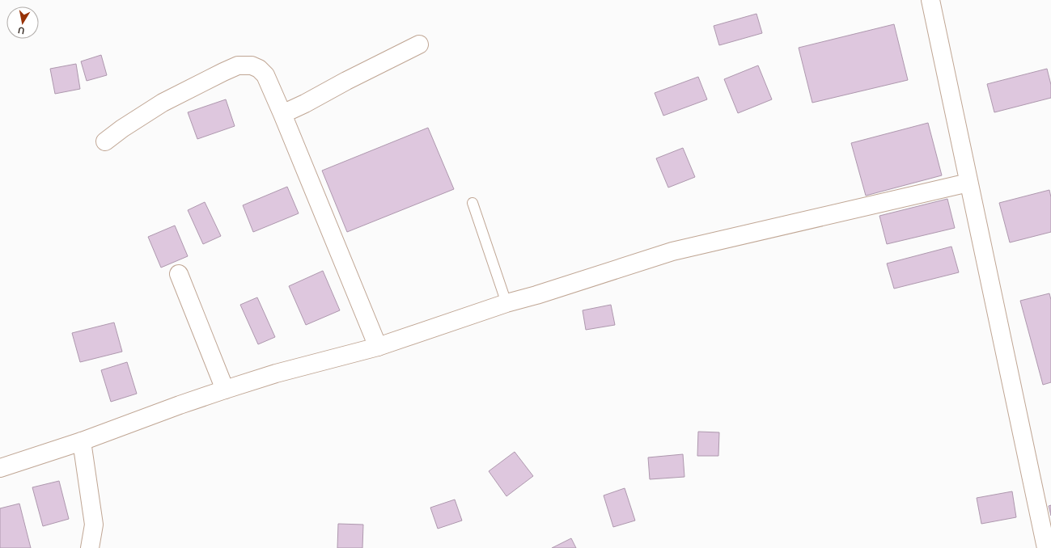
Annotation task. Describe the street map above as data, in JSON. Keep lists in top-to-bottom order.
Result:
{
  "north": "bottom"
}
